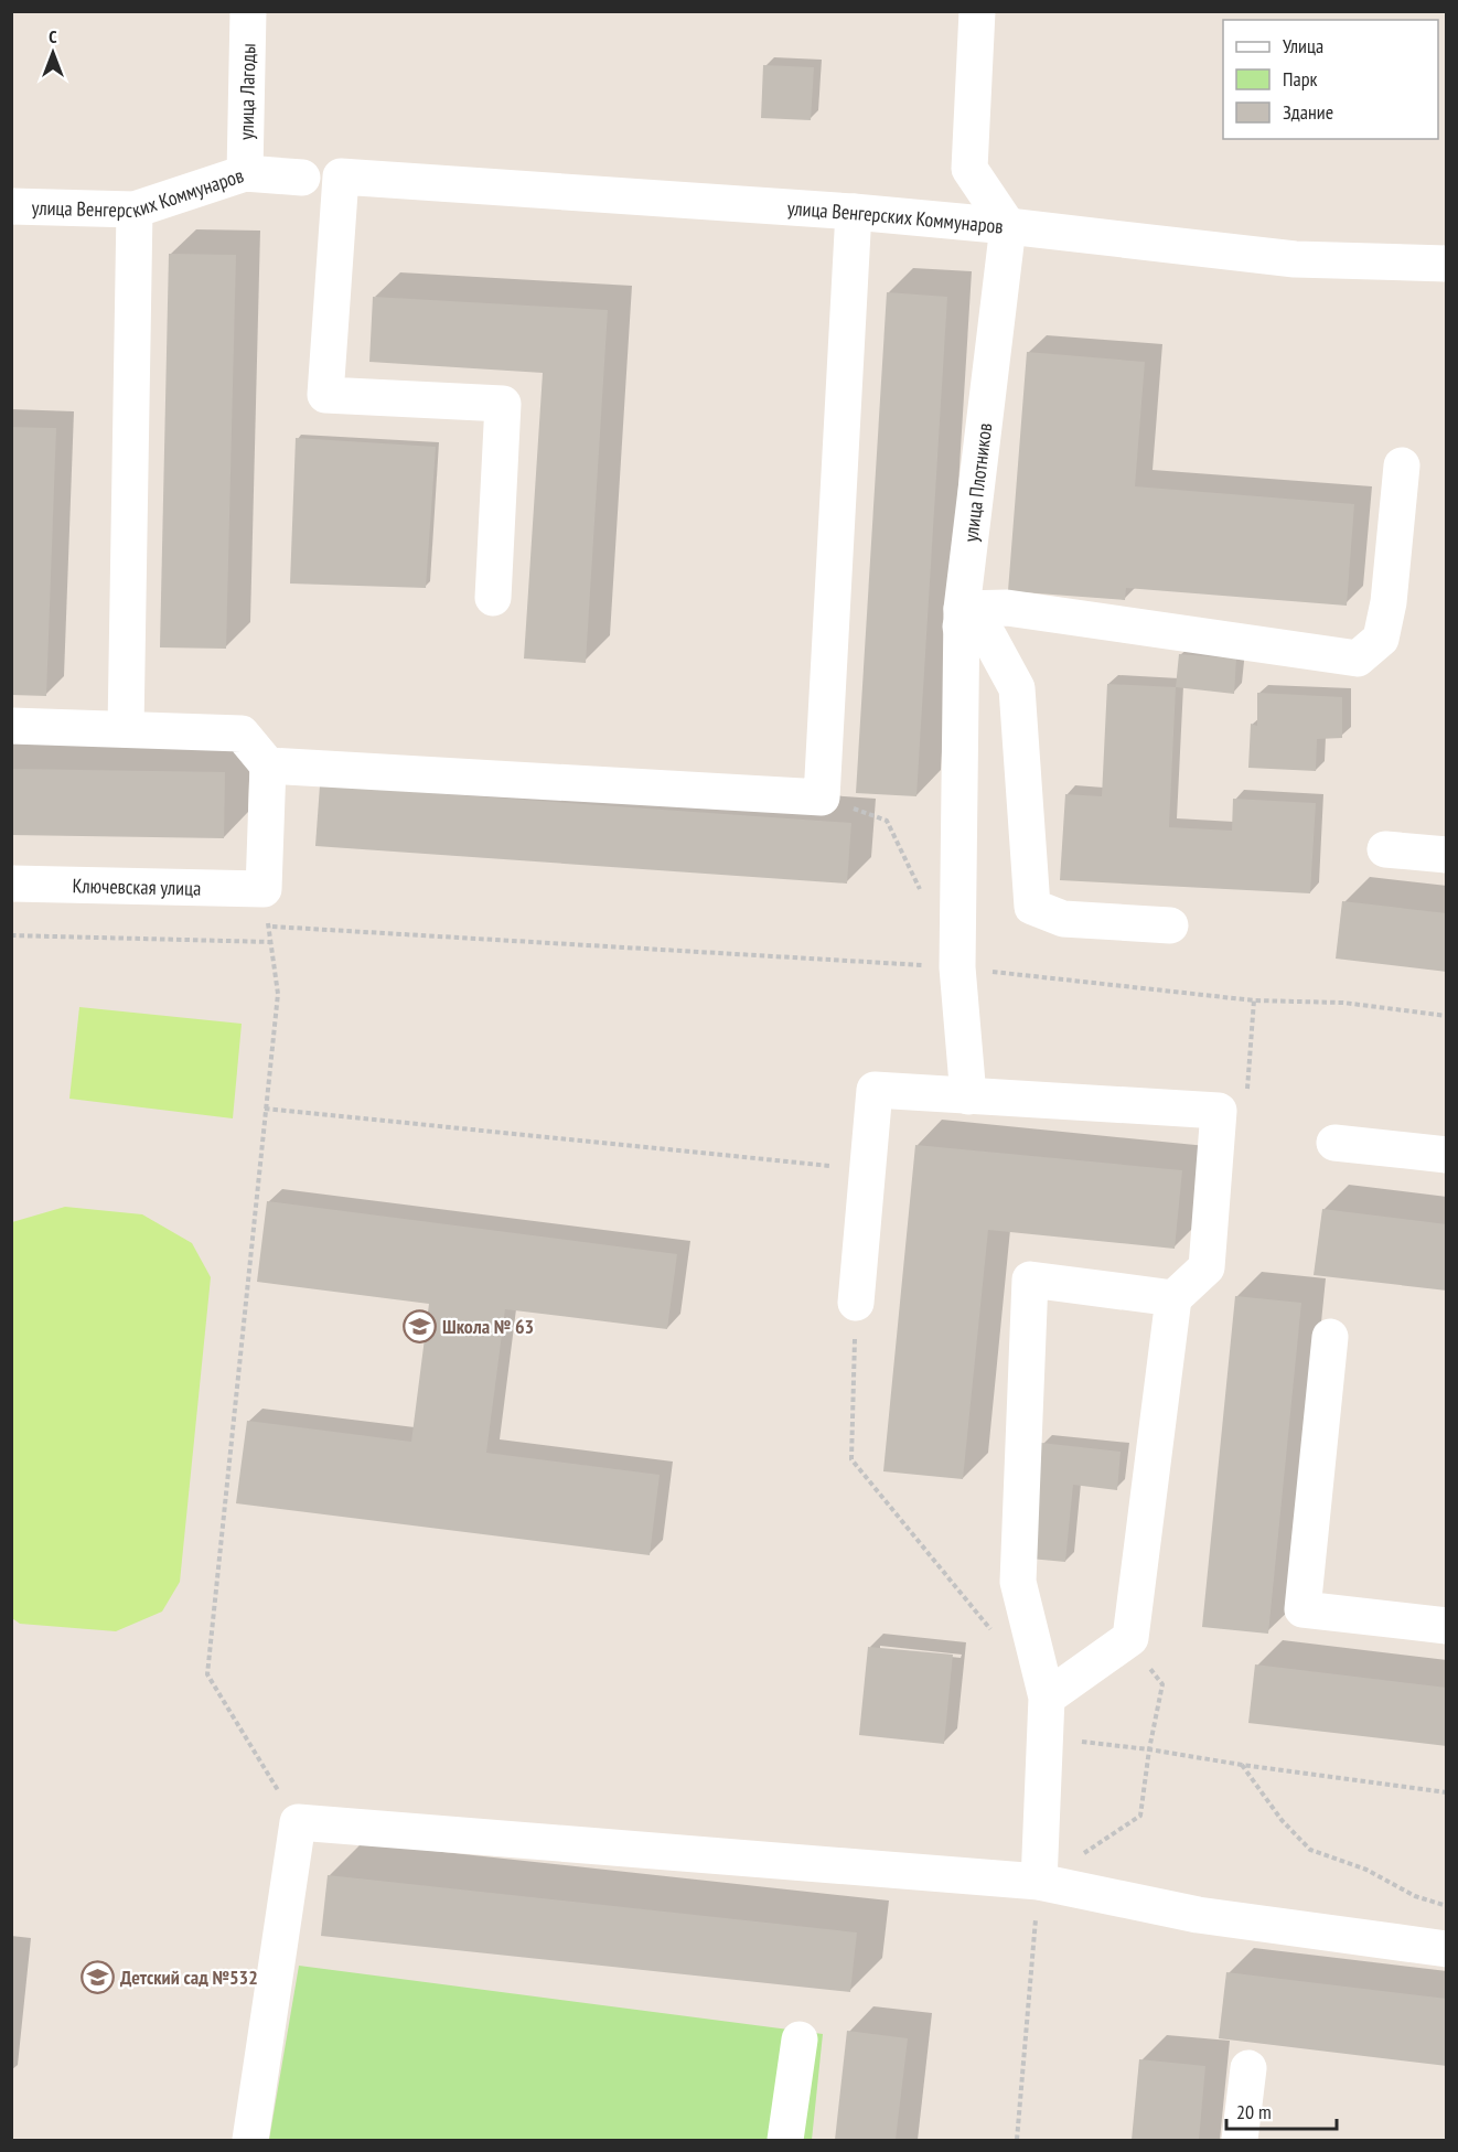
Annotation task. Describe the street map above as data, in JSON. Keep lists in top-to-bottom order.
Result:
{
  "streets": {
    "street": [
      "улица Лагоды",
      "улица Венгерских Коммунаров",
      "улица Плотников",
      "Ключевская улица"
    ]
  },
  "crossings": [
    ["улица Лагоды", "улица Венгерских Коммунаров"],
    ["улица Венгерских Коммунаров", "улица Плотников"]
  ],
  "places": {
    "school or university": ["Школа № 63", "Детский сад №532"]
  },
  "legend": ["Улица", "Парк", "Здание"],
  "scale_bar": "20 m",
  "north": "top"
}
